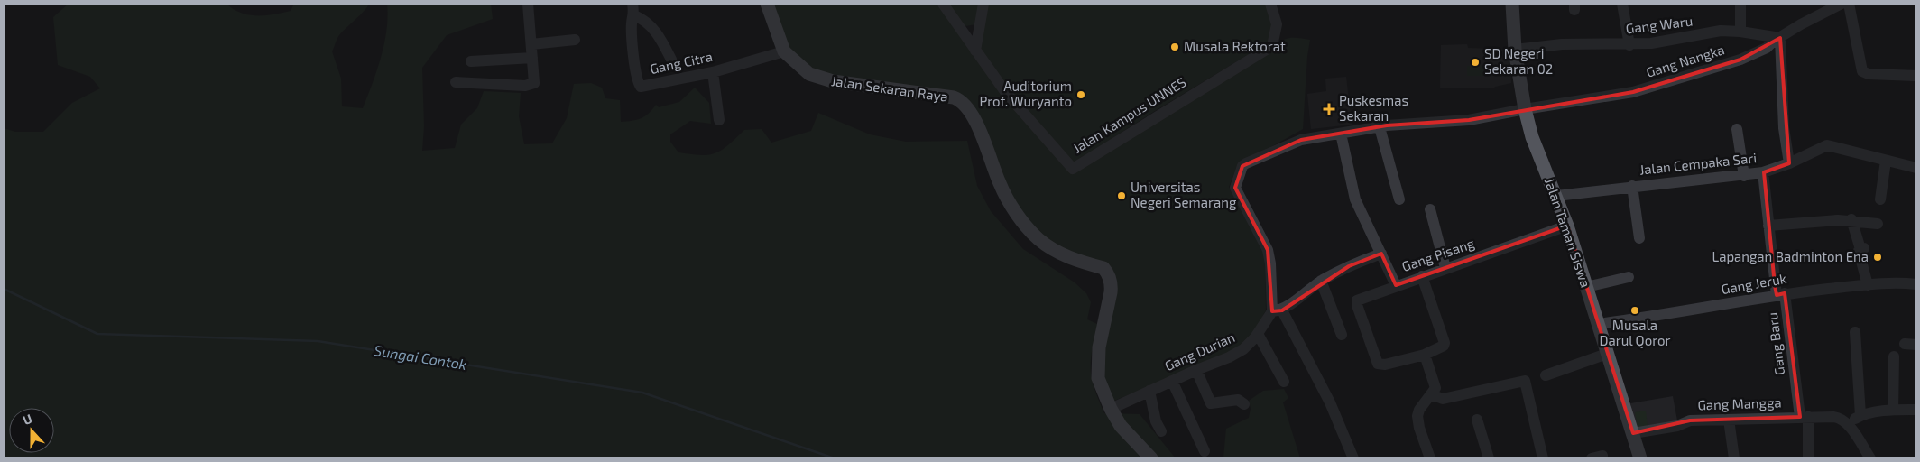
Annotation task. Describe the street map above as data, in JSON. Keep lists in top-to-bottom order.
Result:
{
  "streets": {
    "main road": ["Jalan Sekaran Raya", "Jalan Taman Siswa"],
    "street": [
      "Gang Waru",
      "Gang Nangka",
      "Gang Citra",
      "Jalan Kampus UNNES",
      "Jalan Cempaka Sari",
      "Gang Pisang",
      "Gang Jeruk",
      "Gang Baru",
      "Gang Durian",
      "Gang Mangga"
    ]
  },
  "crossings": [
    ["Gang Waru", "Gang Nangka"],
    ["Gang Waru", "Jalan Taman Siswa"],
    ["Gang Nangka", "Jalan Taman Siswa"],
    ["Gang Nangka", "Gang Pisang"],
    ["Gang Nangka", "Gang Durian"],
    ["Gang Citra", "Jalan Sekaran Raya"],
    ["Jalan Sekaran Raya", "Gang Durian"],
    ["Jalan Cempaka Sari", "Jalan Taman Siswa"],
    ["Jalan Cempaka Sari", "Gang Baru"],
    ["Jalan Taman Siswa", "Gang Pisang"],
    ["Jalan Taman Siswa", "Gang Jeruk"],
    ["Jalan Taman Siswa", "Gang Mangga"],
    ["Gang Pisang", "Gang Durian"],
    ["Gang Jeruk", "Gang Baru"],
    ["Gang Baru", "Gang Mangga"]
  ],
  "water": ["Sungai Contok"],
  "places": {
    "other": [
      "Musala Rektorat",
      "SD Negeri Sekaran 02",
      "Auditorium Prof. Wuryanto",
      "Universitas Negeri Semarang",
      "Lapangan Badminton Ena",
      "Musala Darul Qoror"
    ],
    "health": ["Puskesmas Sekaran"]
  },
  "north": "top"
}
